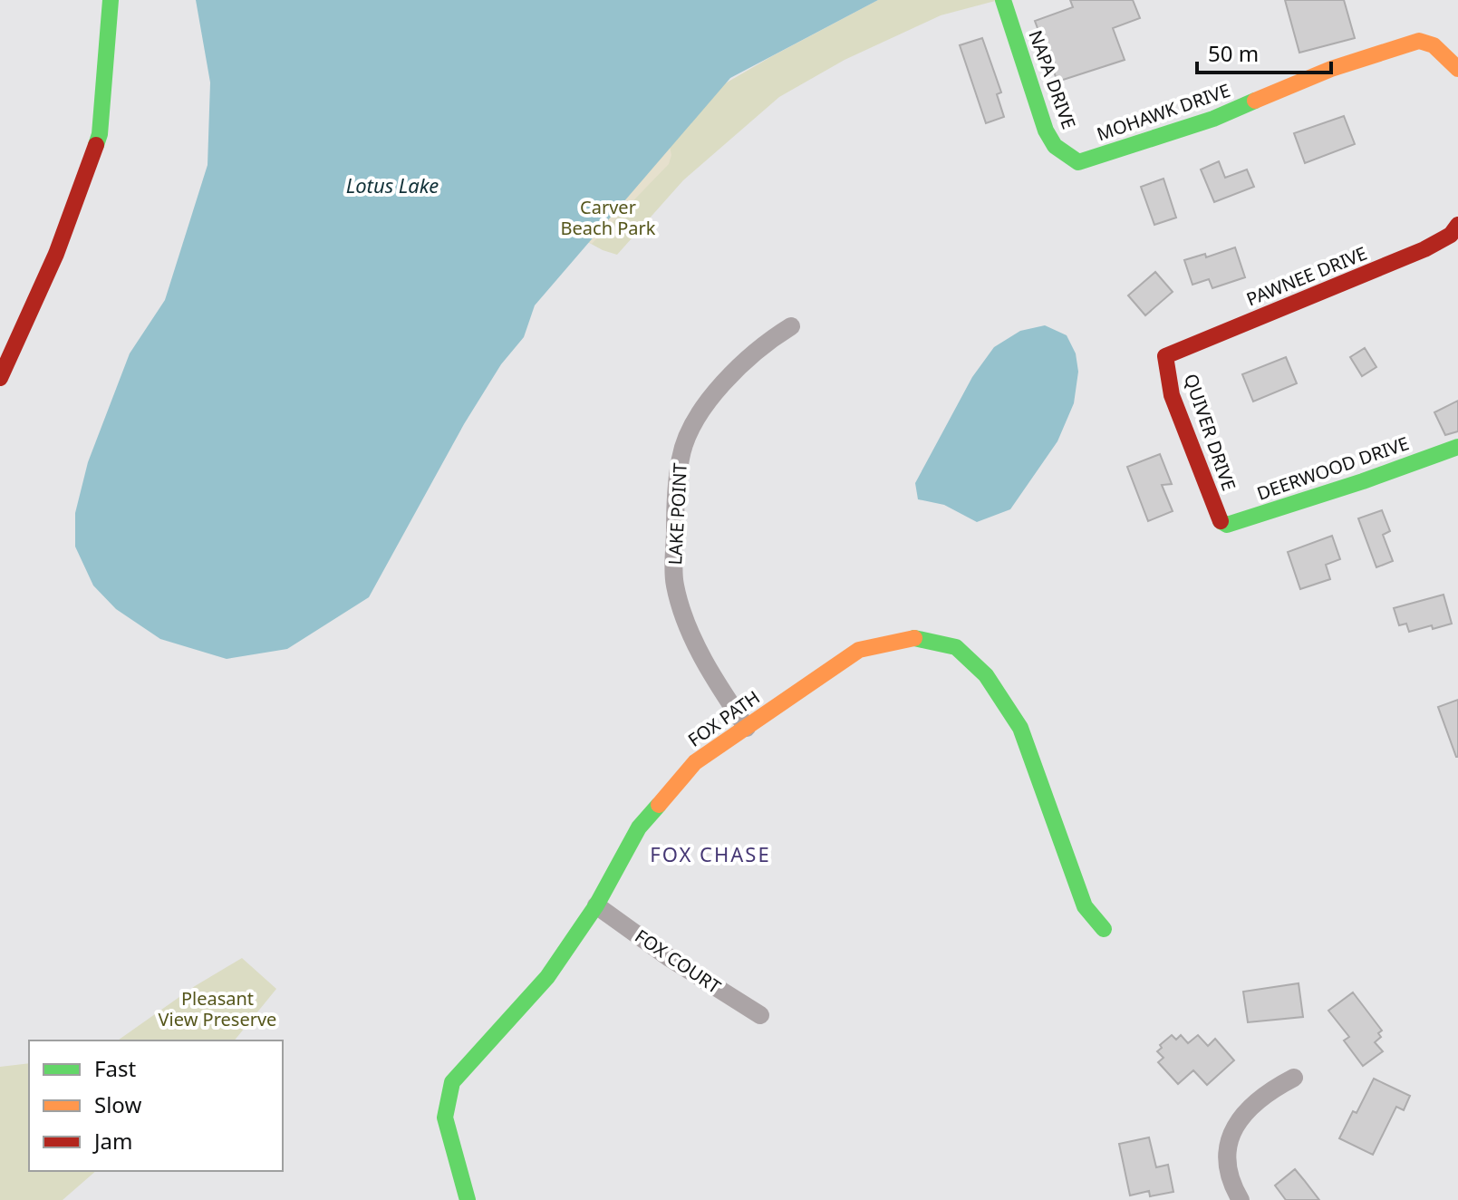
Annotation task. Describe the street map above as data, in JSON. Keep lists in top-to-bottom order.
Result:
{
  "streets": {
    "street": [
      "NAPA DRIVE",
      "MOHAWK DRIVE",
      "PAWNEE DRIVE",
      "QUIVER DRIVE",
      "DEERWOOD DRIVE",
      "LAKE POINT",
      "FOX PATH",
      "FOX COURT"
    ]
  },
  "crossings": [
    ["NAPA DRIVE", "MOHAWK DRIVE"],
    ["PAWNEE DRIVE", "QUIVER DRIVE"],
    ["QUIVER DRIVE", "DEERWOOD DRIVE"],
    ["LAKE POINT", "FOX PATH"],
    ["FOX PATH", "FOX COURT"]
  ],
  "districts": ["FOX CHASE"],
  "water": ["Lotus Lake"],
  "parks": ["Carver Beach Park", "Pleasant View Preserve"],
  "legend": ["Fast", "Slow", "Jam"],
  "scale_bar": "50 m"
}
